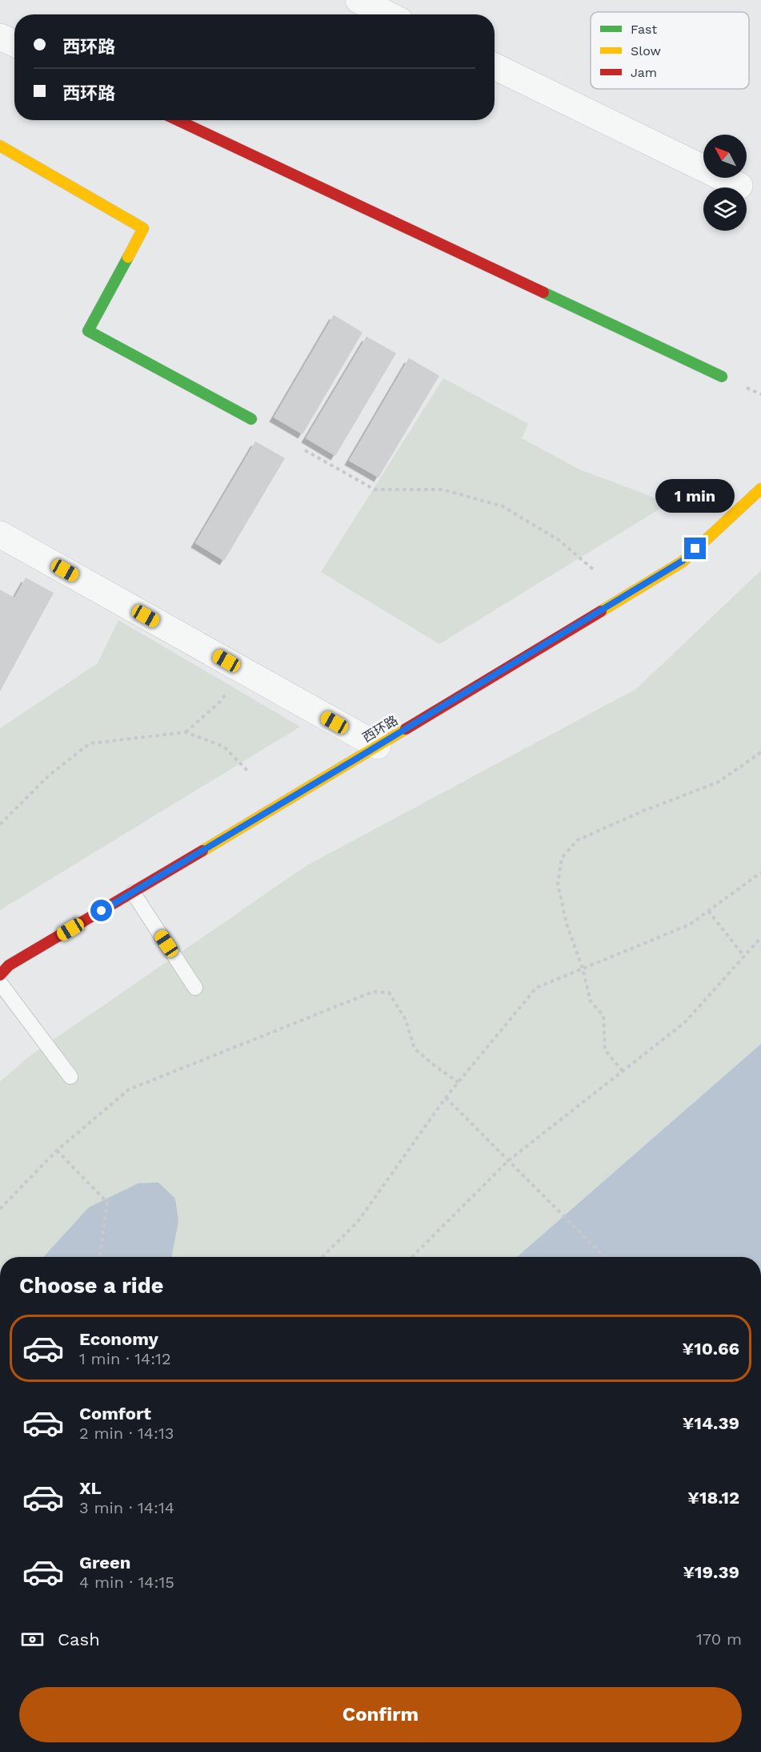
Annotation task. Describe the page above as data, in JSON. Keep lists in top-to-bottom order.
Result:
{
  "streets": {
    "street": ["西环路"]
  },
  "legend": ["Fast", "Slow", "Jam"],
  "north": "top left",
  "page": {
    "banner": ["西环路", "西环路"],
    "bubble": "1 min",
    "heading": "Choose a ride",
    "list": [
      {
        "name": "Economy",
        "note": "1 min · 14:12",
        "value": "¥10.66"
      },
      {
        "name": "Comfort",
        "note": "2 min · 14:13",
        "value": "¥14.39"
      },
      {
        "name": "XL",
        "note": "3 min · 14:14",
        "value": "¥18.12"
      },
      {
        "name": "Green",
        "note": "4 min · 14:15",
        "value": "¥19.39"
      }
    ],
    "pay": ["Cash", "170 m"],
    "buttons": "Confirm"
  }
}
